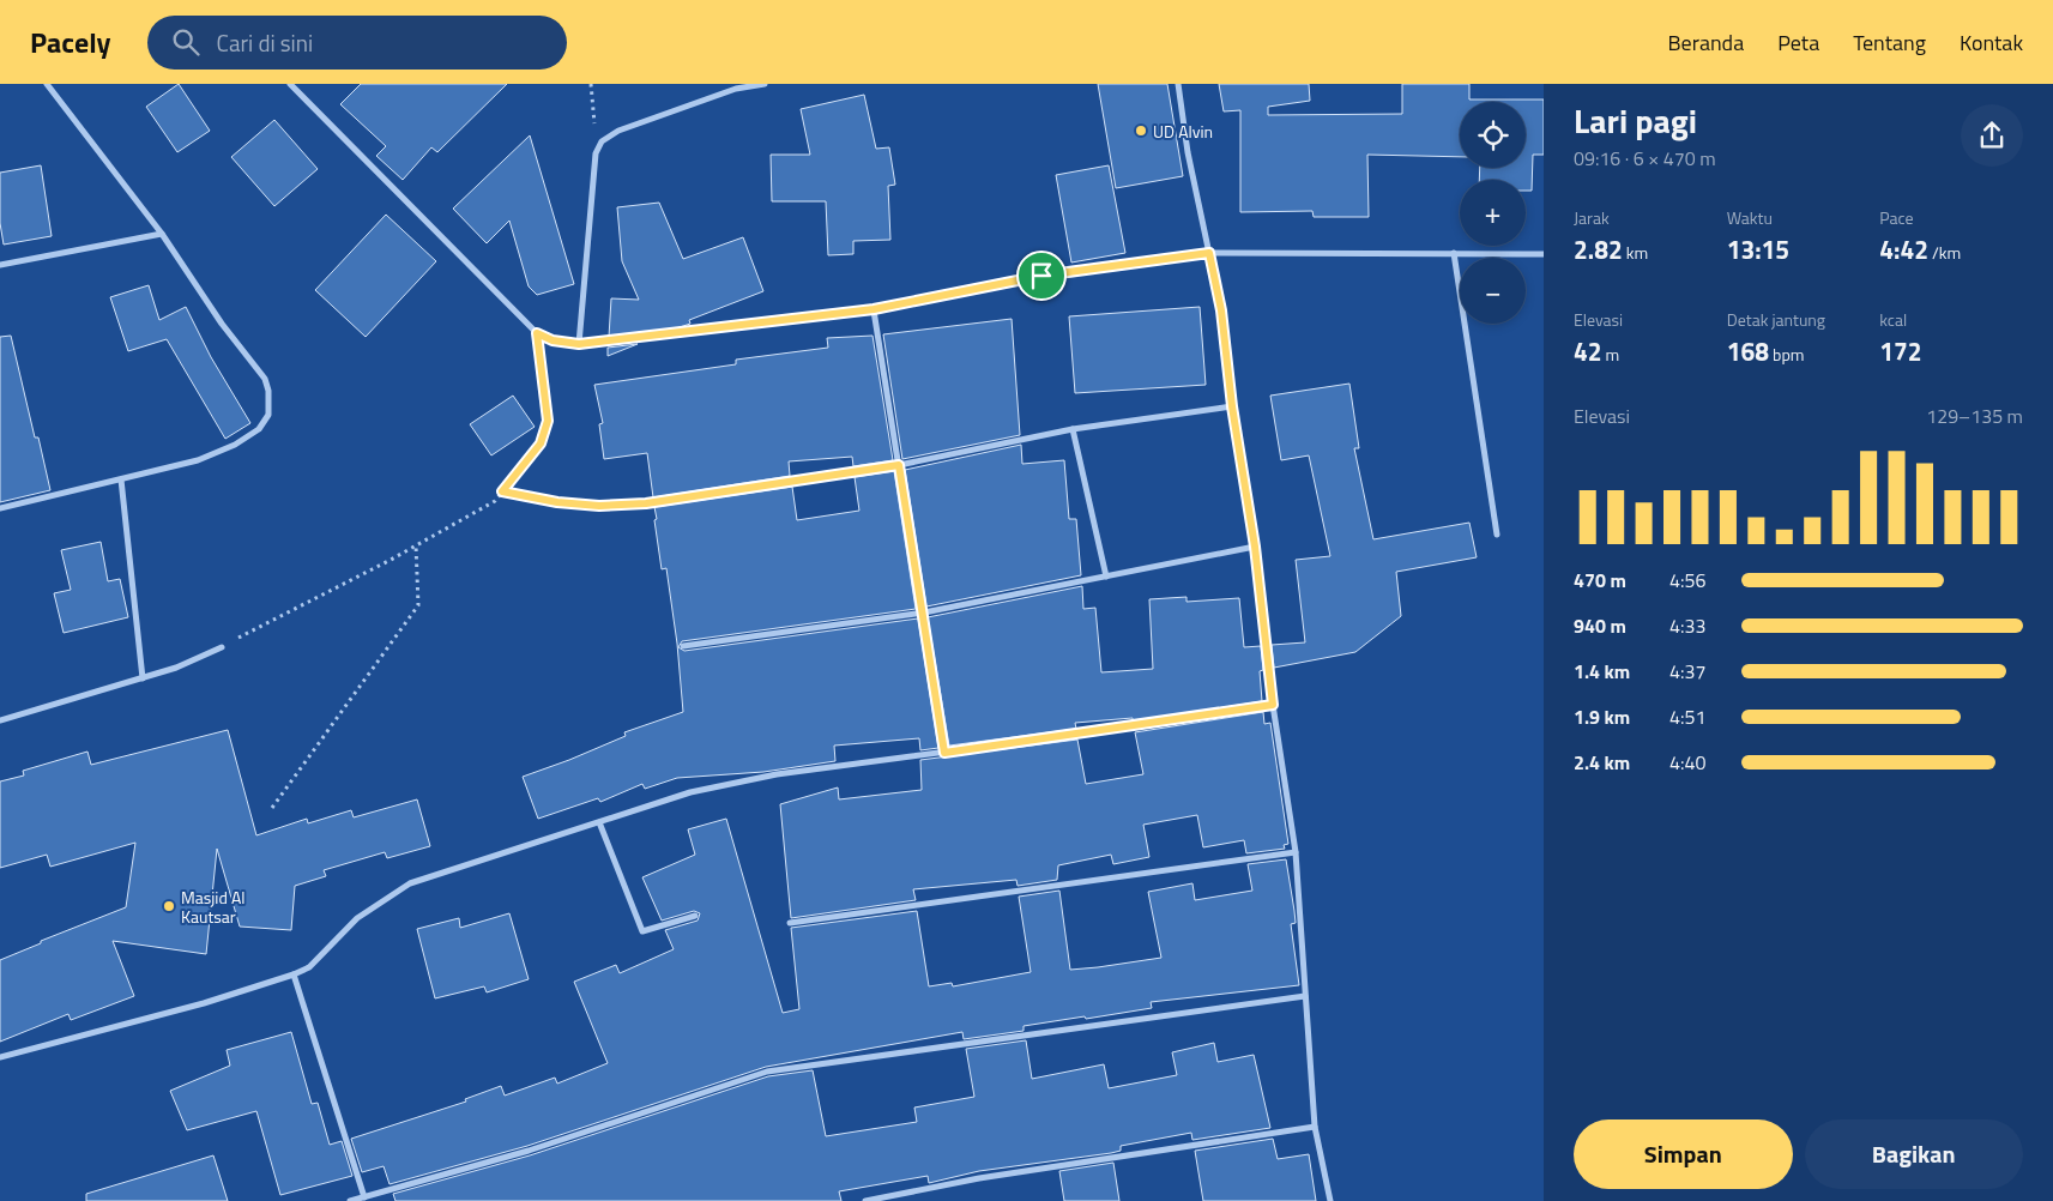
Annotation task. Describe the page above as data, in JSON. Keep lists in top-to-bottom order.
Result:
{
  "places": ["UD Alvin", "Masjid Al Kautsar"],
  "page": {
    "header": "Pacely",
    "search": "Cari di sini",
    "nav": [
      "Beranda",
      "Peta",
      "Tentang",
      "Kontak"
    ],
    "heading": ["Lari pagi", "09:16 · 6 × 470 m"],
    "map_buttons": ["+", "−"],
    "stats": [
      ["Jarak", "2.82 km"],
      ["Waktu", "13:15"],
      ["Pace", "4:42 /km"],
      ["Elevasi", "42 m"],
      ["Detak jantung", "168 bpm"],
      ["kcal", "172"]
    ],
    "chart": ["Elevasi", "129–135 m"],
    "list": [
      {
        "name": "470 m",
        "note": "4:56"
      },
      {
        "name": "940 m",
        "note": "4:33"
      },
      {
        "name": "1.4 km",
        "note": "4:37"
      },
      {
        "name": "1.9 km",
        "note": "4:51"
      },
      {
        "name": "2.4 km",
        "note": "4:40"
      }
    ],
    "buttons": ["Simpan", "Bagikan"]
  }
}
